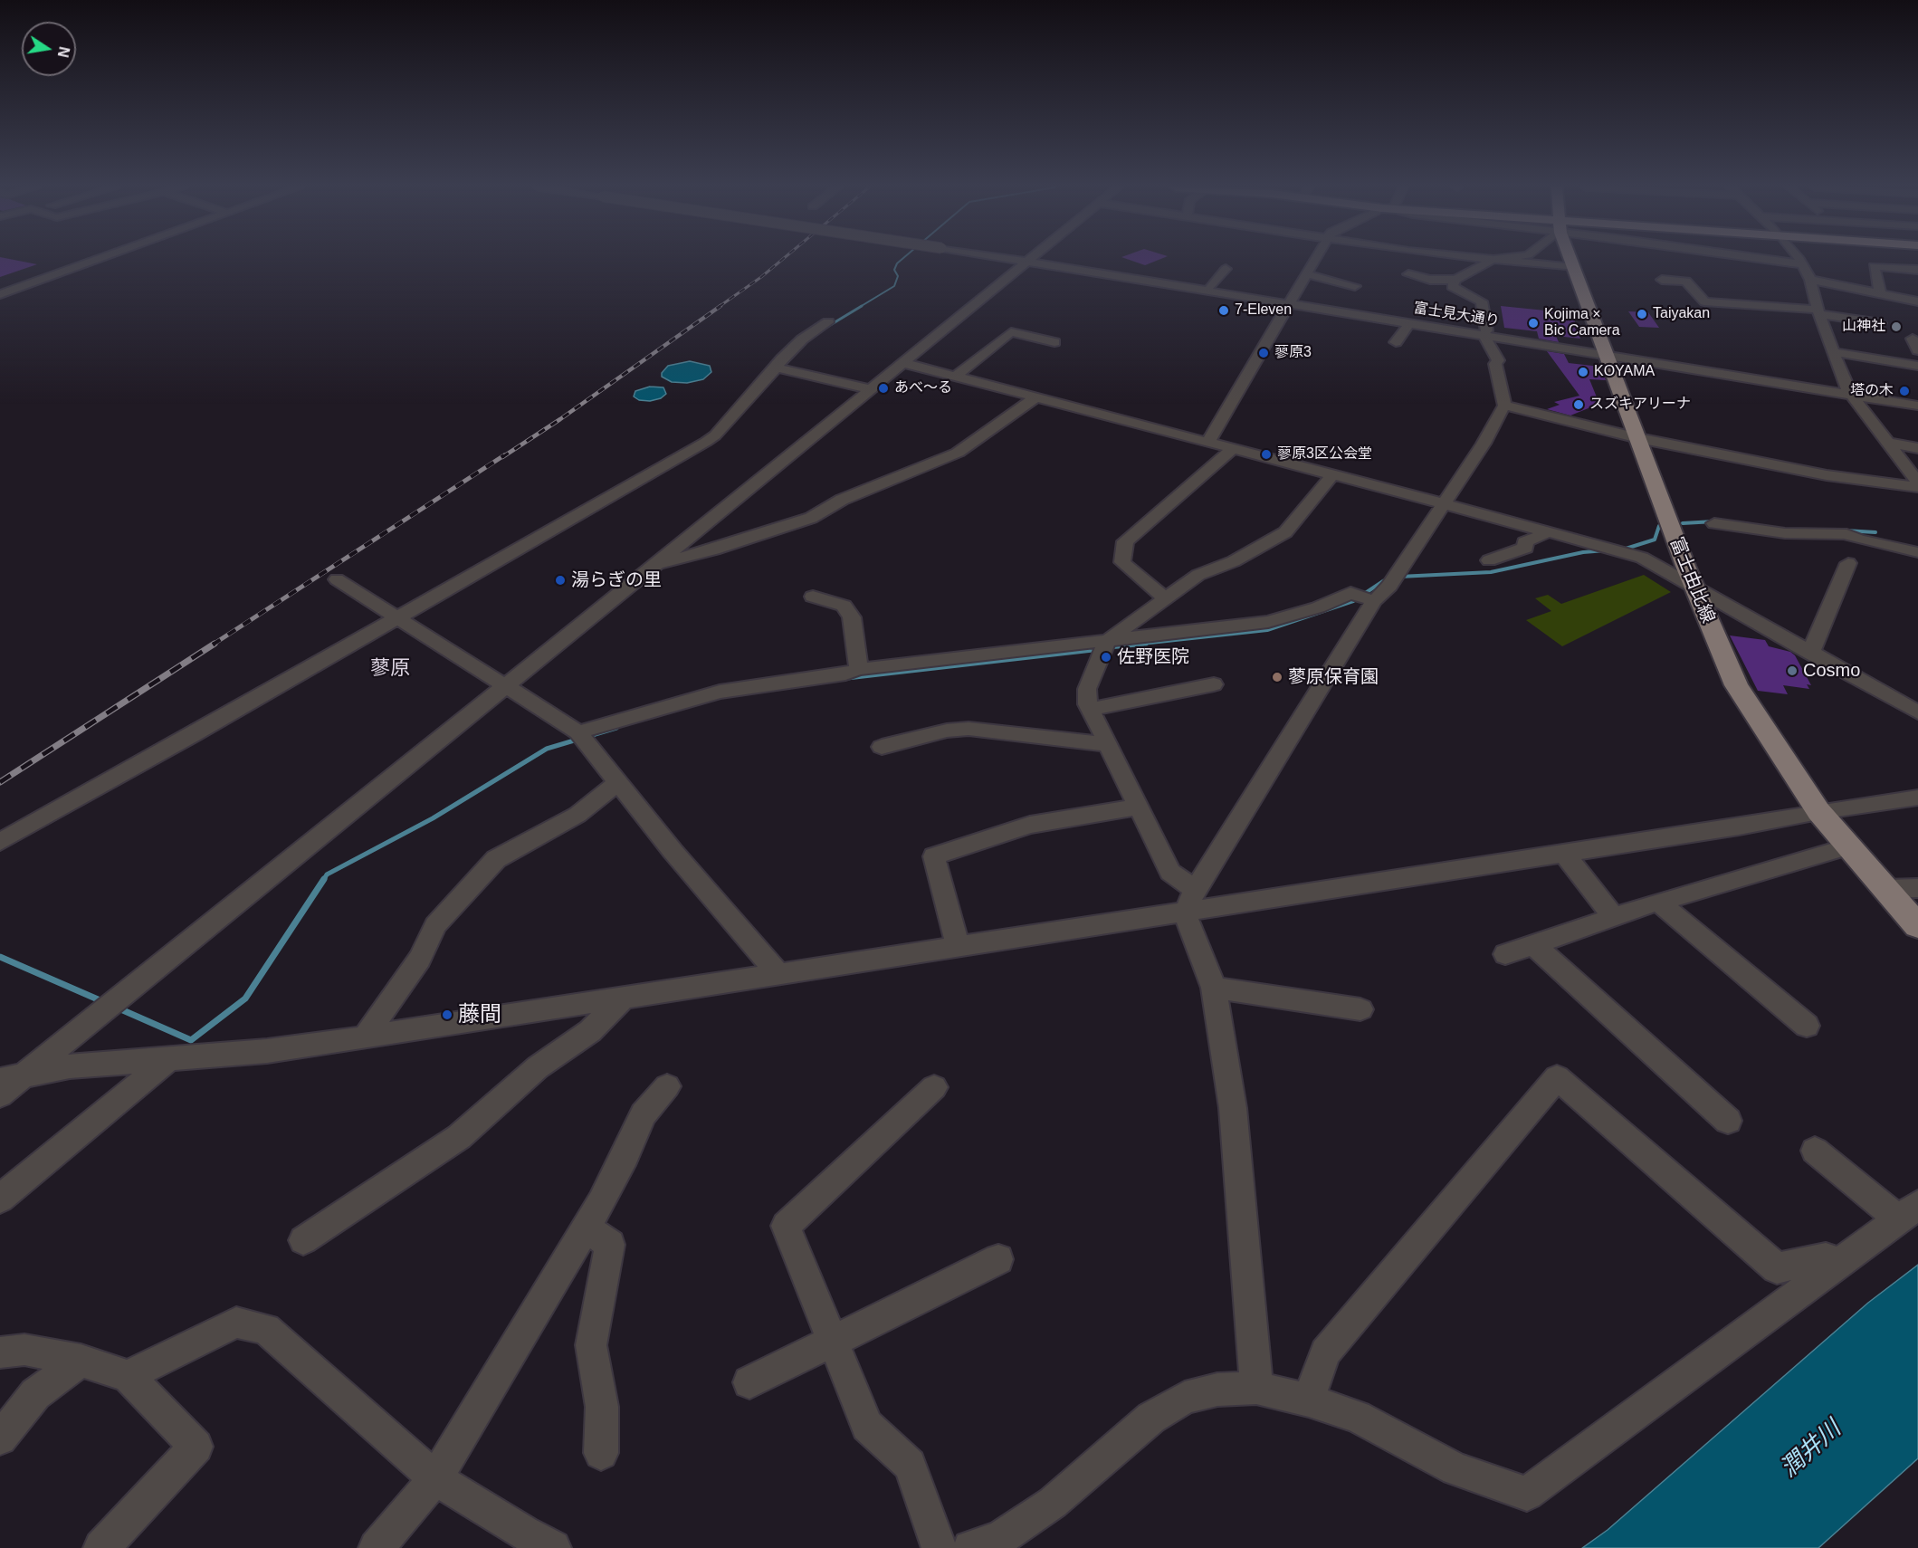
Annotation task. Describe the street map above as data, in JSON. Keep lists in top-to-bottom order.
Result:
{
  "streets": {
    "main road": ["富士由比線"],
    "street": ["富士見大通り"]
  },
  "crossings": [
    ["富士見大通り", "富士由比線"]
  ],
  "districts": ["蓼原"],
  "water": ["潤井川"],
  "places": [
    "7-Eleven",
    "Taiyakan",
    "Kojima × Bic Camera",
    "山神社",
    "蓼原3",
    "KOYAMA",
    "あべ〜る",
    "塔の木",
    "スズキアリーナ",
    "蓼原3区公会堂",
    "湯らぎの里",
    "佐野医院",
    "Cosmo",
    "蓼原保育園",
    "藤間"
  ],
  "north": "right"
}
